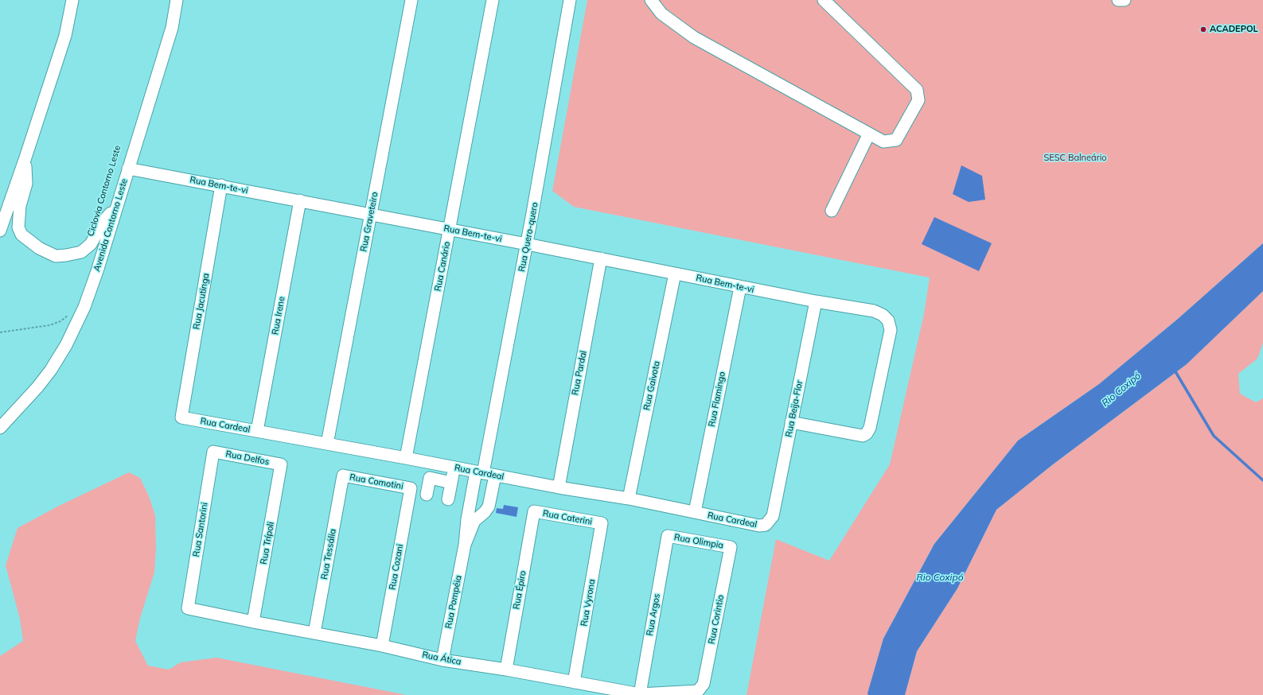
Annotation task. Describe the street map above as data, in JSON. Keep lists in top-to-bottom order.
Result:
{
  "streets": {
    "street": [
      "Rua Bem-te-vi",
      "Rua Graveteiro",
      "Avenida Contorno Leste",
      "Rua Quero-quero",
      "Rua Canário",
      "Rua Jacutinga",
      "Rua Irene",
      "Rua Pardal",
      "Rua Gaivota",
      "Rua Flamingo",
      "Rua Beija-Flor",
      "Rua Cardeal",
      "Rua Delfos",
      "Rua Comotini",
      "Rua Caterini",
      "Rua Santorini",
      "Rua Olimpia",
      "Rua Trípoli",
      "Rua Tessália",
      "Rua Cozani",
      "Rua Épiro",
      "Rua Pompéia",
      "Rua Vyrona",
      "Rua Argos",
      "Rua Corintio",
      "Rua Ática"
    ]
  },
  "crossings": [
    ["Rua Bem-te-vi", "Rua Graveteiro"],
    ["Rua Bem-te-vi", "Avenida Contorno Leste"],
    ["Rua Bem-te-vi", "Rua Quero-quero"],
    ["Rua Bem-te-vi", "Rua Canário"],
    ["Rua Bem-te-vi", "Rua Jacutinga"],
    ["Rua Bem-te-vi", "Rua Irene"],
    ["Rua Bem-te-vi", "Rua Pardal"],
    ["Rua Bem-te-vi", "Rua Gaivota"],
    ["Rua Bem-te-vi", "Rua Flamingo"],
    ["Rua Bem-te-vi", "Rua Beija-Flor"],
    ["Rua Graveteiro", "Rua Cardeal"],
    ["Rua Quero-quero", "Rua Cardeal"],
    ["Rua Quero-quero", "Rua Pompéia"],
    ["Rua Canário", "Rua Cardeal"],
    ["Rua Jacutinga", "Rua Cardeal"],
    ["Rua Irene", "Rua Cardeal"],
    ["Rua Pardal", "Rua Cardeal"],
    ["Rua Gaivota", "Rua Cardeal"],
    ["Rua Flamingo", "Rua Cardeal"],
    ["Rua Beija-Flor", "Rua Cardeal"],
    ["Rua Cardeal", "Rua Pompéia"],
    ["Rua Delfos", "Rua Santorini"],
    ["Rua Delfos", "Rua Trípoli"],
    ["Rua Comotini", "Rua Tessália"],
    ["Rua Comotini", "Rua Cozani"],
    ["Rua Caterini", "Rua Épiro"],
    ["Rua Caterini", "Rua Vyrona"],
    ["Rua Santorini", "Rua Ática"],
    ["Rua Olimpia", "Rua Argos"],
    ["Rua Olimpia", "Rua Corintio"],
    ["Rua Trípoli", "Rua Ática"],
    ["Rua Tessália", "Rua Ática"],
    ["Rua Cozani", "Rua Ática"],
    ["Rua Épiro", "Rua Ática"],
    ["Rua Pompéia", "Rua Ática"],
    ["Rua Vyrona", "Rua Ática"],
    ["Rua Argos", "Rua Ática"],
    ["Rua Corintio", "Rua Ática"]
  ],
  "water": ["Rio Coxipó"],
  "parks": ["SESC Balneário"],
  "places": ["ACADEPOL"]
}
